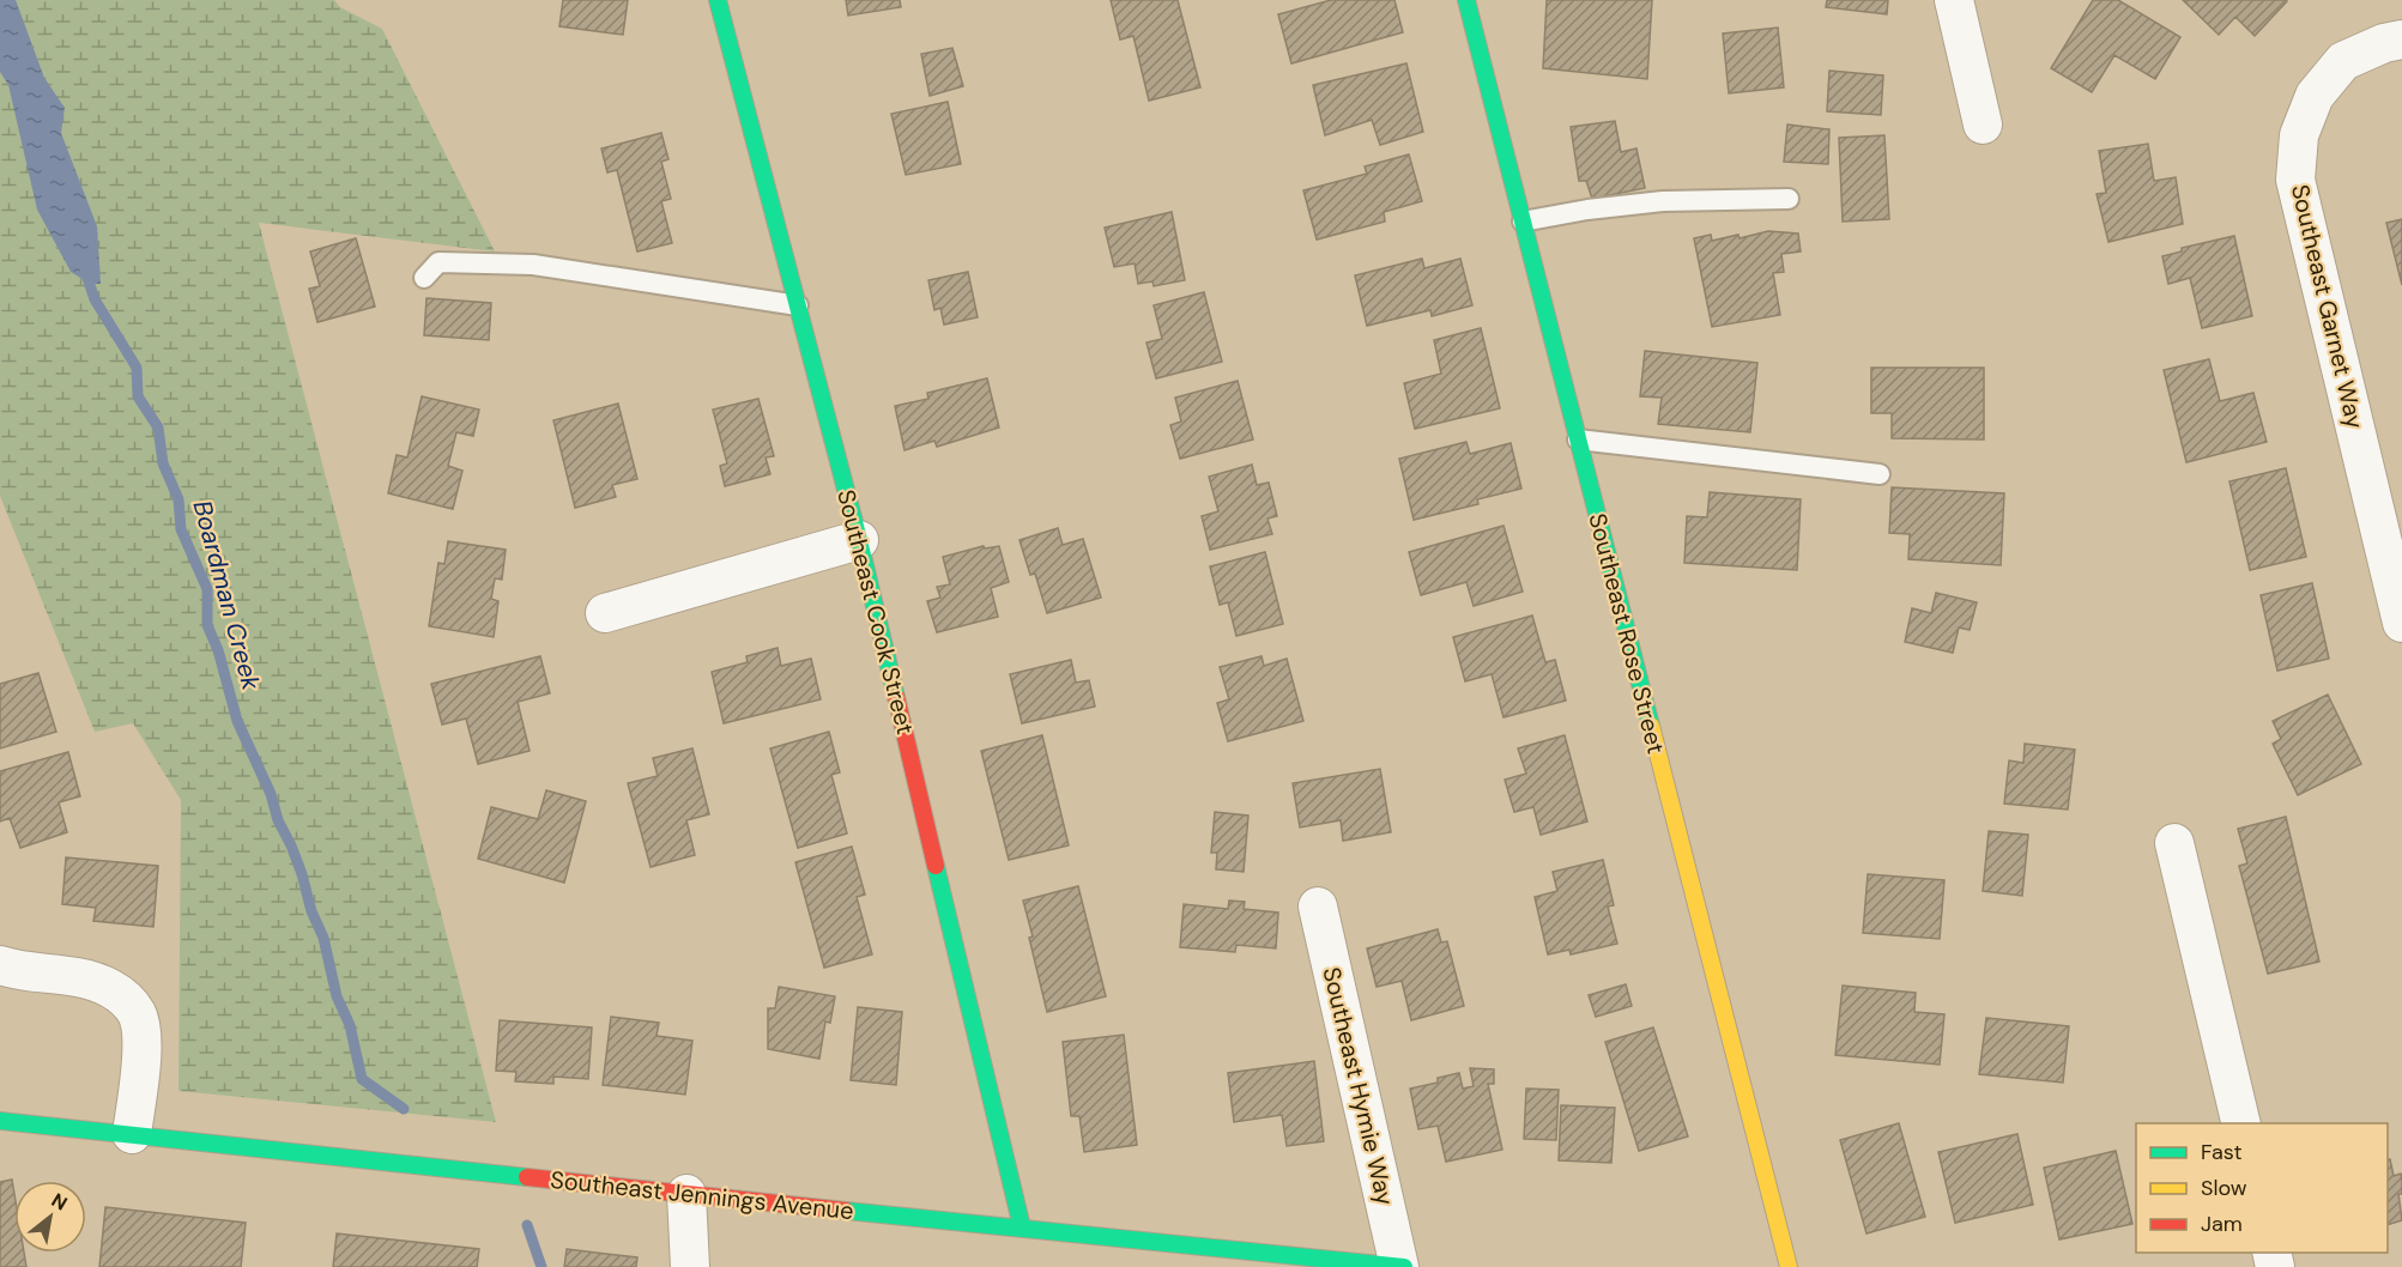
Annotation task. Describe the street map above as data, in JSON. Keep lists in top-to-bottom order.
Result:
{
  "streets": {
    "street": [
      "Southeast Garnet Way",
      "Southeast Cook Street",
      "Southeast Rose Street",
      "Southeast Hymie Way",
      "Southeast Jennings Avenue"
    ]
  },
  "crossings": [
    ["Southeast Cook Street", "Southeast Jennings Avenue"],
    ["Southeast Hymie Way", "Southeast Jennings Avenue"]
  ],
  "water": ["Boardman Creek"],
  "legend": ["Fast", "Slow", "Jam"],
  "north": "top right"
}
